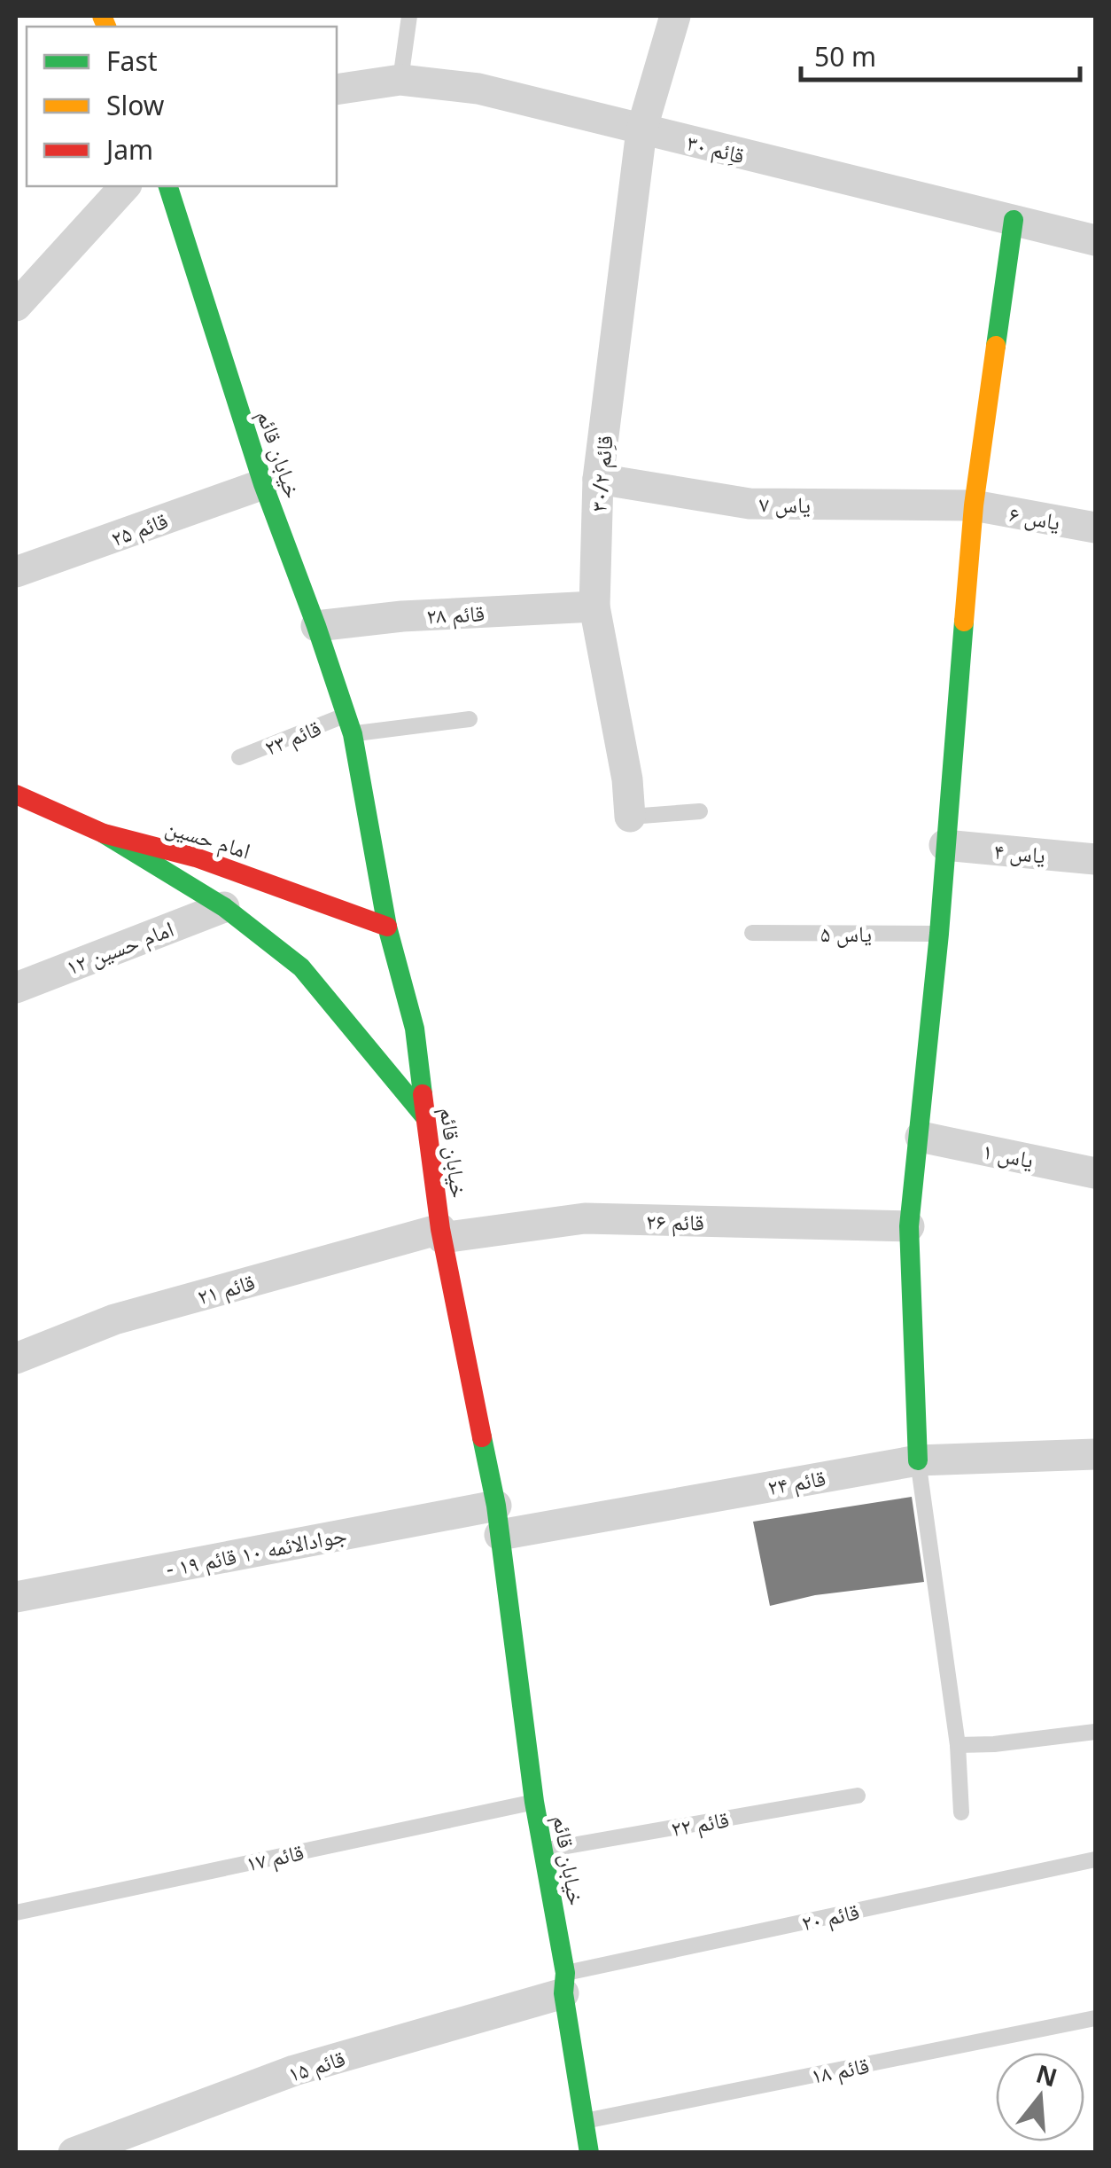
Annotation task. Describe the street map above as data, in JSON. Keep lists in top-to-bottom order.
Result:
{
  "streets": {
    "street": [
      "قاِئم ۳۰",
      "خیابان قائم",
      "قاِئم ۳۰/۲",
      "یاس ۷",
      "یاس ۶",
      "قائم ۲۵",
      "قائم ۲۸",
      "امام حسین",
      "یاس ۴",
      "امام حسین ۱۲",
      "یاس ۱",
      "قائم ۲۶",
      "قائم ۲۱",
      "قائم ۲۴",
      "- جوادالائمه ۱۰ قائم ۱۹",
      "قائم ۱۵"
    ],
    "lane": [
      "قائم ۲۳",
      "یاس ۵",
      "قائم ۲۲",
      "قائم ۱۷",
      "قائم ۲۰",
      "قائم ۱۸"
    ]
  },
  "crossings": [
    ["قاِئم ۳۰", "قاِئم ۳۰/۲"],
    ["خیابان قائم", "قائم ۲۵"],
    ["خیابان قائم", "قائم ۲۸"],
    ["خیابان قائم", "قائم ۲۳"],
    ["خیابان قائم", "امام حسین"],
    ["خیابان قائم", "قائم ۲۶"],
    ["خیابان قائم", "قائم ۲۱"],
    ["خیابان قائم", "قائم ۲۴"],
    ["خیابان قائم", "- جوادالائمه ۱۰ قائم ۱۹"],
    ["خیابان قائم", "قائم ۲۲"],
    ["خیابان قائم", "قائم ۱۷"],
    ["خیابان قائم", "قائم ۲۰"],
    ["خیابان قائم", "قائم ۱۵"],
    ["خیابان قائم", "قائم ۱۸"],
    ["قاِئم ۳۰/۲", "یاس ۷"],
    ["قاِئم ۳۰/۲", "قائم ۲۸"],
    ["یاس ۷", "یاس ۶"],
    ["قائم ۲۶", "قائم ۲۱"],
    ["قائم ۲۴", "- جوادالائمه ۱۰ قائم ۱۹"],
    ["قائم ۲۰", "قائم ۱۵"]
  ],
  "legend": ["Fast", "Slow", "Jam"],
  "scale_bar": "50 m",
  "north": "top"
}
